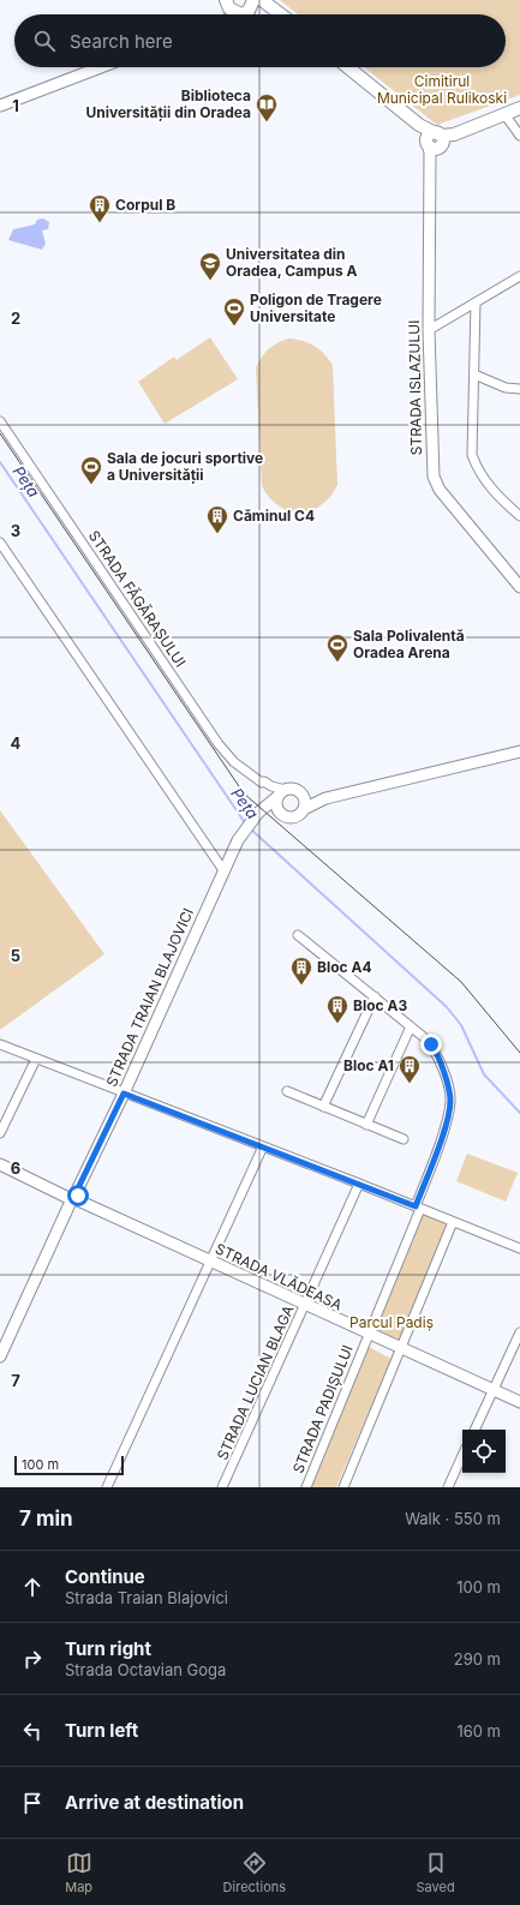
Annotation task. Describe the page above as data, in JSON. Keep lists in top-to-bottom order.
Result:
{
  "streets": {
    "street": [
      "STRADA ISLAZULUI",
      "STRADA FĂGĂRAȘULUI",
      "STRADA TRAIAN BLAJOVICI",
      "STRADA VLĂDEASA",
      "STRADA LUCIAN BLAGA",
      "STRADA PADIȘULUI"
    ]
  },
  "crossings": [
    ["STRADA FĂGĂRAȘULUI", "STRADA TRAIAN BLAJOVICI"],
    ["STRADA TRAIAN BLAJOVICI", "STRADA VLĂDEASA"],
    ["STRADA VLĂDEASA", "STRADA LUCIAN BLAGA"],
    ["STRADA VLĂDEASA", "STRADA PADIȘULUI"]
  ],
  "water": ["Peța"],
  "parks": ["Cimitirul Municipal Rulikoski", "Parcul Padiș"],
  "places": {
    "library": ["Biblioteca Universității din Oradea"],
    "building": [
      "Corpul B",
      "Căminul C4",
      "Bloc A4",
      "Bloc A3",
      "Bloc A1"
    ],
    "school or university": ["Universitatea din Oradea, Campus A"],
    "sports": ["Poligon de Tragere Universitate", "Sala de jocuri sportive a Universității", "Sala Polivalentă Oradea Arena"]
  },
  "scale_bar": "100 m",
  "page": {
    "search": "Search here",
    "scale": "100 m",
    "heading": ["7 min", "Walk · 550 m"],
    "list": [
      ["Continue", "Strada Traian Blajovici", "100 m"],
      ["Turn right", "Strada Octavian Goga", "290 m"],
      ["Turn left", "160 m"],
      "Arrive at destination"
    ],
    "nav": ["Map", "Directions", "Saved"]
  },
  "grid": {
    "rows": [
      "1",
      "2",
      "3",
      "4",
      "5",
      "6",
      "7"
    ]
  }
}
